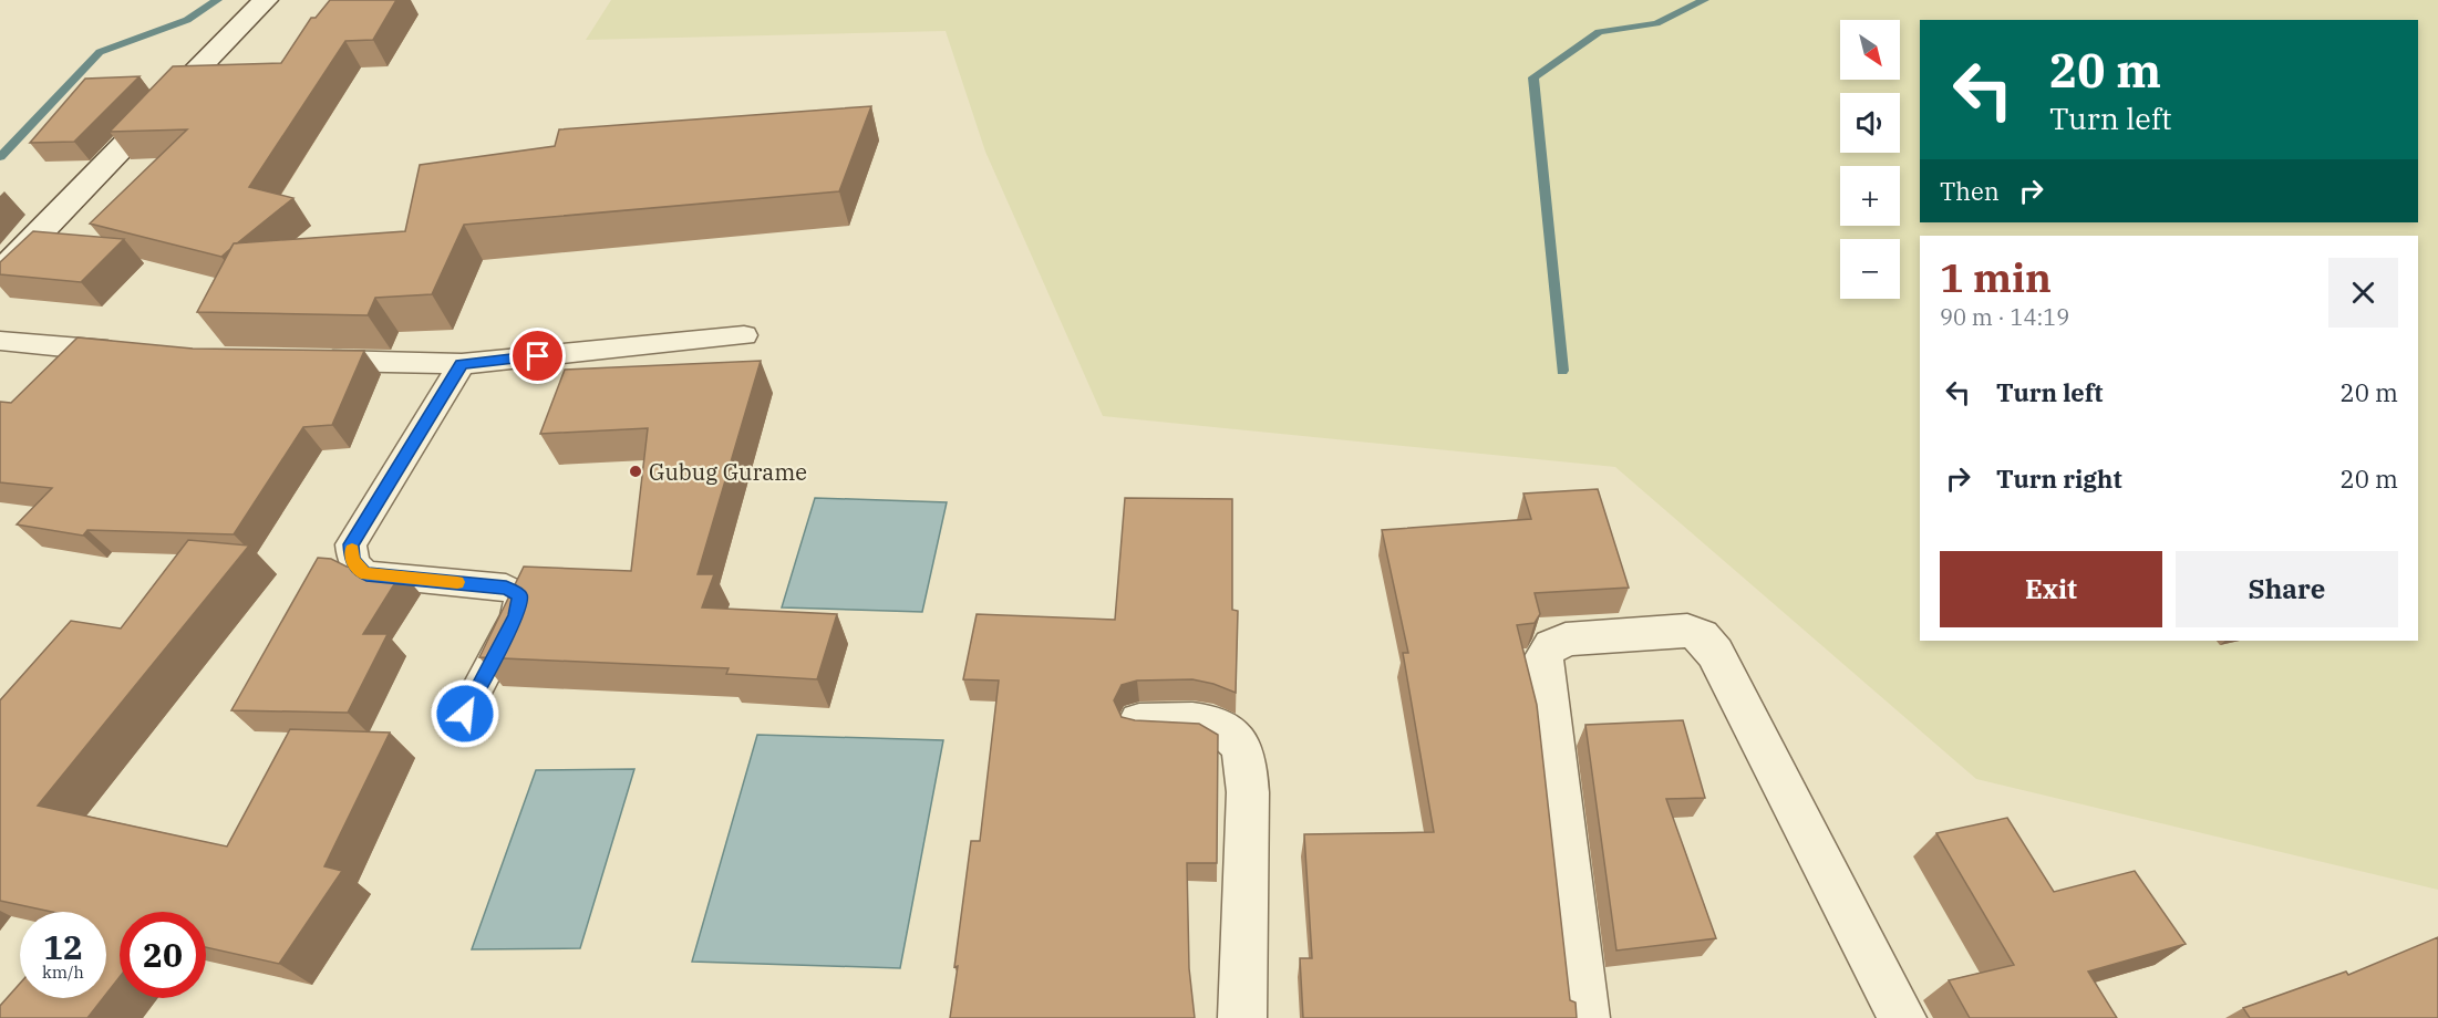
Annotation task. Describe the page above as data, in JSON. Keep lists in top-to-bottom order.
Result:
{
  "places": ["Gubug Gurame"],
  "north": "bottom right",
  "page": {
    "map_buttons": ["+", "−"],
    "turn": ["20 m", "Turn left"],
    "then": "Then",
    "heading": ["1 min", "90 m · 14:19"],
    "list": [
      {
        "name": "Turn left",
        "value": "20 m"
      },
      {
        "name": "Turn right",
        "value": "20 m"
      }
    ],
    "buttons": ["Exit", "Share"],
    "speed": "12 km/h",
    "limit": "20"
  }
}
